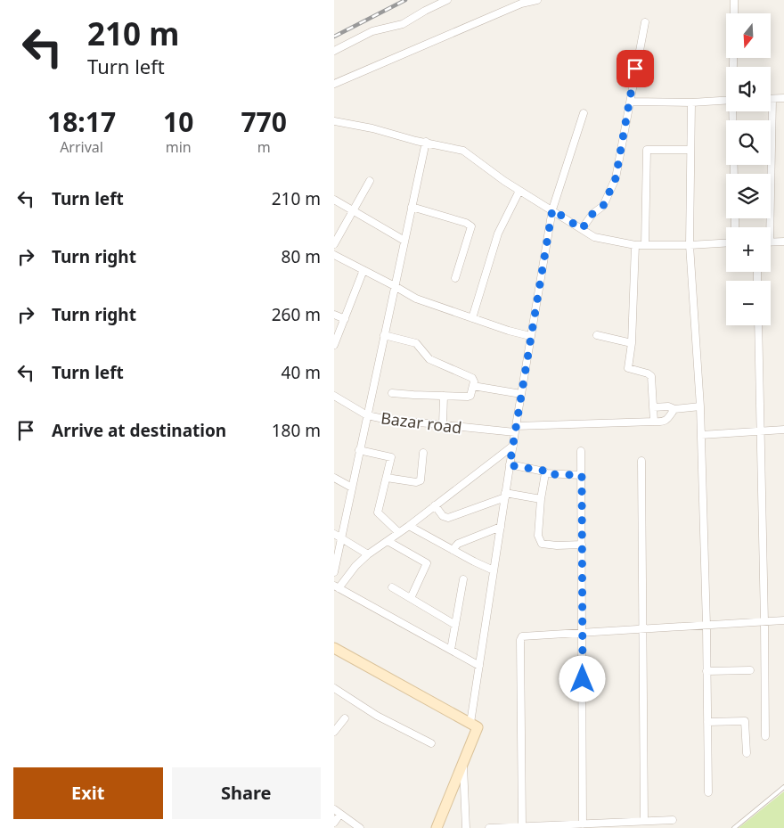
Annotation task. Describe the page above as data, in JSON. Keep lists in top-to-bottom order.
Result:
{
  "streets": {
    "street": ["Bazar road"]
  },
  "north": "bottom",
  "page": {
    "turn": ["210 m", "Turn left"],
    "map_buttons": ["+", "−"],
    "eta": [
      "18:17",
      "Arrival",
      "10",
      "min",
      "770",
      "m"
    ],
    "list": [
      {
        "name": "Turn left",
        "value": "210 m"
      },
      {
        "name": "Turn right",
        "value": "80 m"
      },
      {
        "name": "Turn right",
        "value": "260 m"
      },
      {
        "name": "Turn left",
        "value": "40 m"
      },
      {
        "name": "Arrive at destination",
        "value": "180 m"
      }
    ],
    "buttons": ["Exit", "Share"]
  }
}
